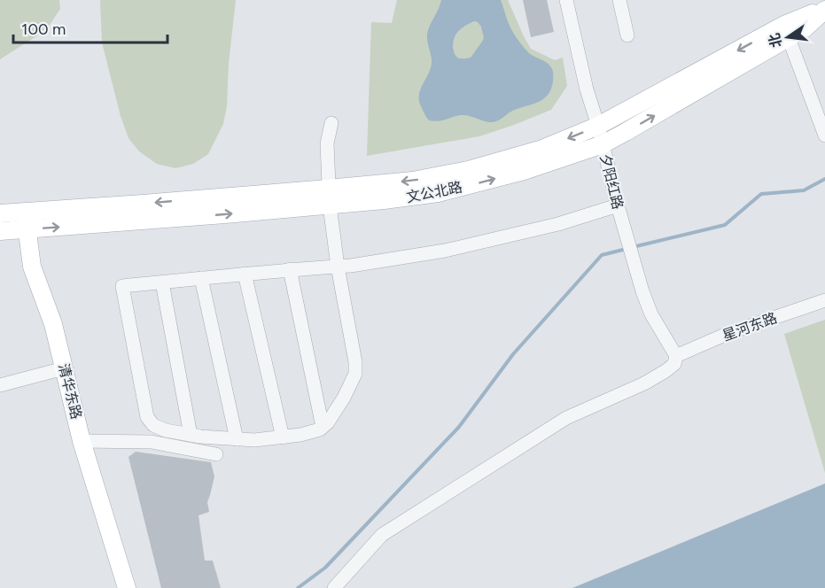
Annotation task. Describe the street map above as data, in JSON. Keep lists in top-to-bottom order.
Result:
{
  "streets": {
    "main road": ["文公北路", "清华东路"],
    "street": ["夕阳红路", "星河东路"]
  },
  "crossings": [
    ["夕阳红路", "文公北路"],
    ["夕阳红路", "星河东路"],
    ["文公北路", "清华东路"]
  ],
  "scale_bar": "100 m",
  "north": "left"
}
